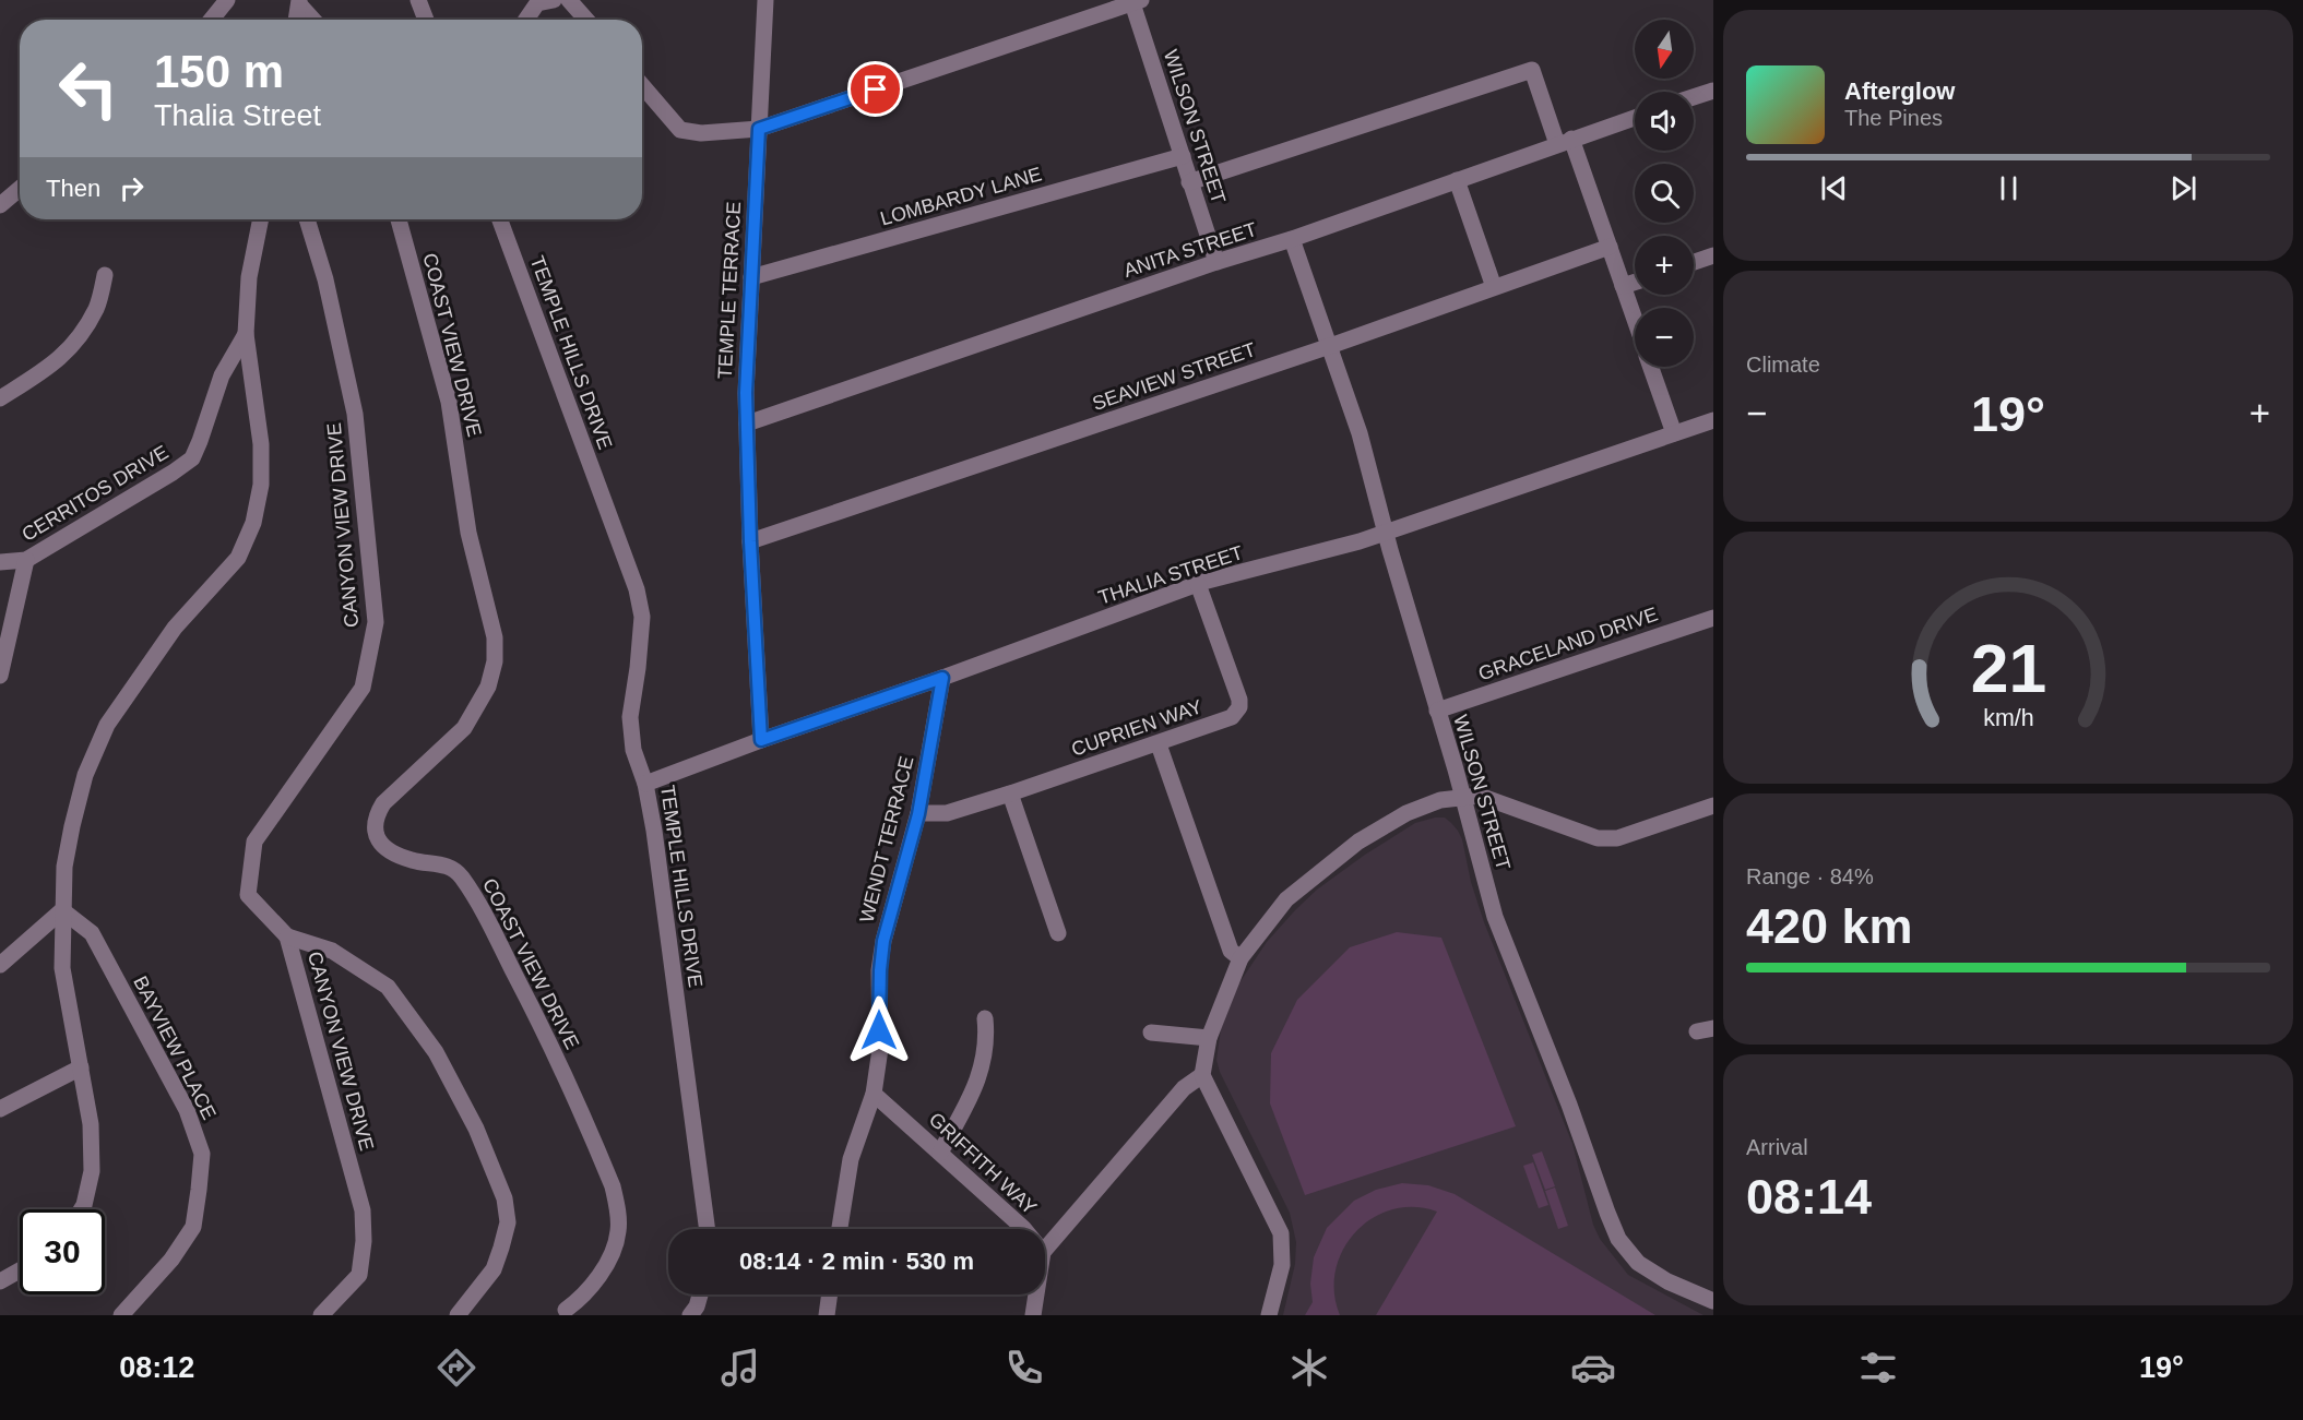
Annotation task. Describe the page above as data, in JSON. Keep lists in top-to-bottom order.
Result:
{
  "streets": {
    "street": [
      "WILSON STREET",
      "LOMBARDY LANE",
      "ANITA STREET",
      "TEMPLE TERRACE",
      "COAST VIEW DRIVE",
      "TEMPLE HILLS DRIVE",
      "SEAVIEW STREET",
      "CERRITOS DRIVE",
      "CANYON VIEW DRIVE",
      "THALIA STREET",
      "GRACELAND DRIVE",
      "CUPRIEN WAY",
      "WENDT TERRACE",
      "BAYVIEW PLACE",
      "GRIFFITH WAY"
    ]
  },
  "crossings": [
    ["WILSON STREET", "LOMBARDY LANE"],
    ["WILSON STREET", "ANITA STREET"],
    ["WILSON STREET", "SEAVIEW STREET"],
    ["WILSON STREET", "THALIA STREET"],
    ["WILSON STREET", "GRACELAND DRIVE"],
    ["LOMBARDY LANE", "TEMPLE TERRACE"],
    ["ANITA STREET", "TEMPLE TERRACE"],
    ["TEMPLE TERRACE", "SEAVIEW STREET"],
    ["TEMPLE TERRACE", "THALIA STREET"],
    ["TEMPLE HILLS DRIVE", "THALIA STREET"],
    ["THALIA STREET", "CUPRIEN WAY"],
    ["THALIA STREET", "WENDT TERRACE"],
    ["CUPRIEN WAY", "WENDT TERRACE"],
    ["WENDT TERRACE", "GRIFFITH WAY"]
  ],
  "north": "bottom",
  "page": {
    "map_buttons": ["+", "−"],
    "turn": ["150 m", "Thalia Street"],
    "song": ["Afterglow", "The Pines"],
    "then": "Then",
    "tile": [
      "Climate",
      ["Range · 84%", "420 km"],
      ["Arrival", "08:14"]
    ],
    "heat": ["−", "19°", "+"],
    "limit": "30",
    "trip": "08:14 · 2 min · 530 m",
    "tabs": ["08:12", "19°"],
    "gauge": ["21", "km/h"]
  }
}
